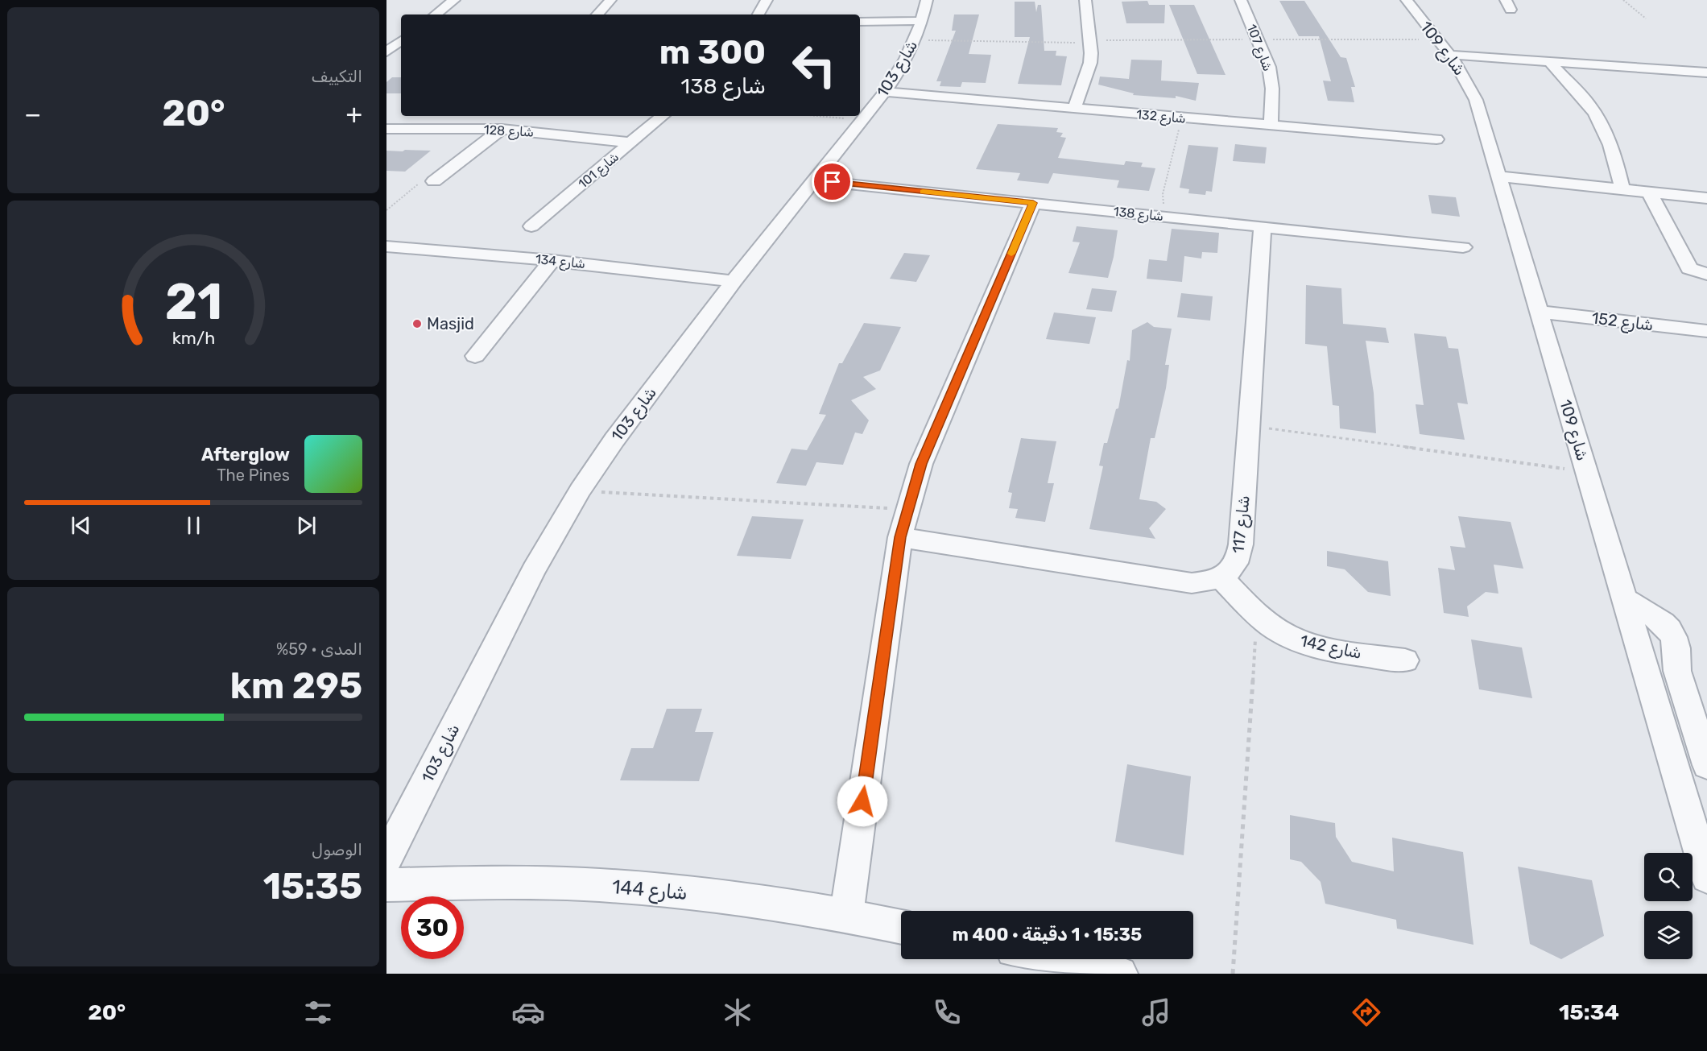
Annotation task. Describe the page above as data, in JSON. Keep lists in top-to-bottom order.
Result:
{
  "streets": {
    "street": [
      "شارع 107",
      "شارع 109",
      "شارع 103",
      "شارع 132",
      "شارع 128",
      "شارع 101",
      "شارع 138",
      "شارع 134",
      "شارع 152",
      "شارع 117",
      "شارع 142",
      "شارع 144"
    ]
  },
  "crossings": [
    ["شارع 107", "شارع 132"],
    ["شارع 109", "شارع 152"],
    ["شارع 103", "شارع 132"],
    ["شارع 103", "شارع 138"],
    ["شارع 103", "شارع 134"],
    ["شارع 128", "شارع 101"],
    ["شارع 138", "شارع 117"],
    ["شارع 117", "شارع 142"]
  ],
  "places": ["Masjid"],
  "page": {
    "tile": [
      "التكييف",
      ["المدى · 59%", "295 km"],
      ["الوصول", "15:35"]
    ],
    "turn": ["300 m", "شارع 138"],
    "heat": ["−", "20°", "+"],
    "song": ["Afterglow", "The Pines"],
    "limit": "30",
    "trip": "15:35 · 1 دقيقة · 400 m",
    "tabs": ["15:34", "20°"],
    "gauge": ["21", "km/h"]
  }
}
